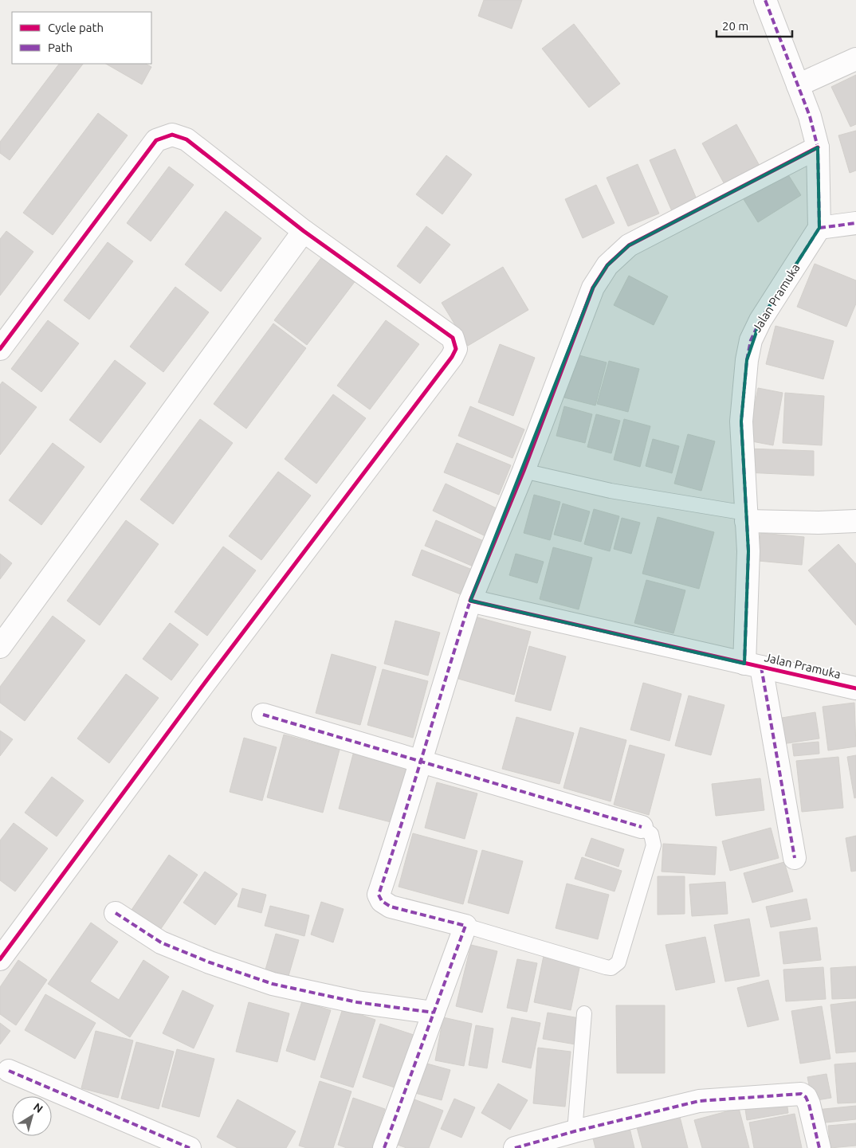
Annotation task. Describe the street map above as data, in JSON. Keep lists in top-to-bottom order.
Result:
{
  "streets": {
    "street": ["Jalan Pramuka"]
  },
  "legend": ["Cycle path", "Path"],
  "scale_bar": "20 m",
  "north": "top right"
}
